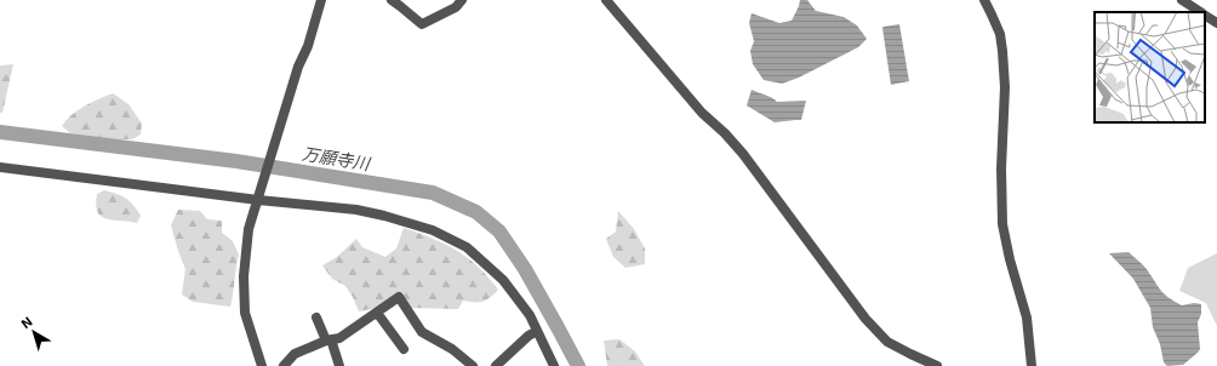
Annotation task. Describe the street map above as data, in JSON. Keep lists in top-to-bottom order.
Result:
{
  "water": ["万願寺川"],
  "north": "top left"
}
